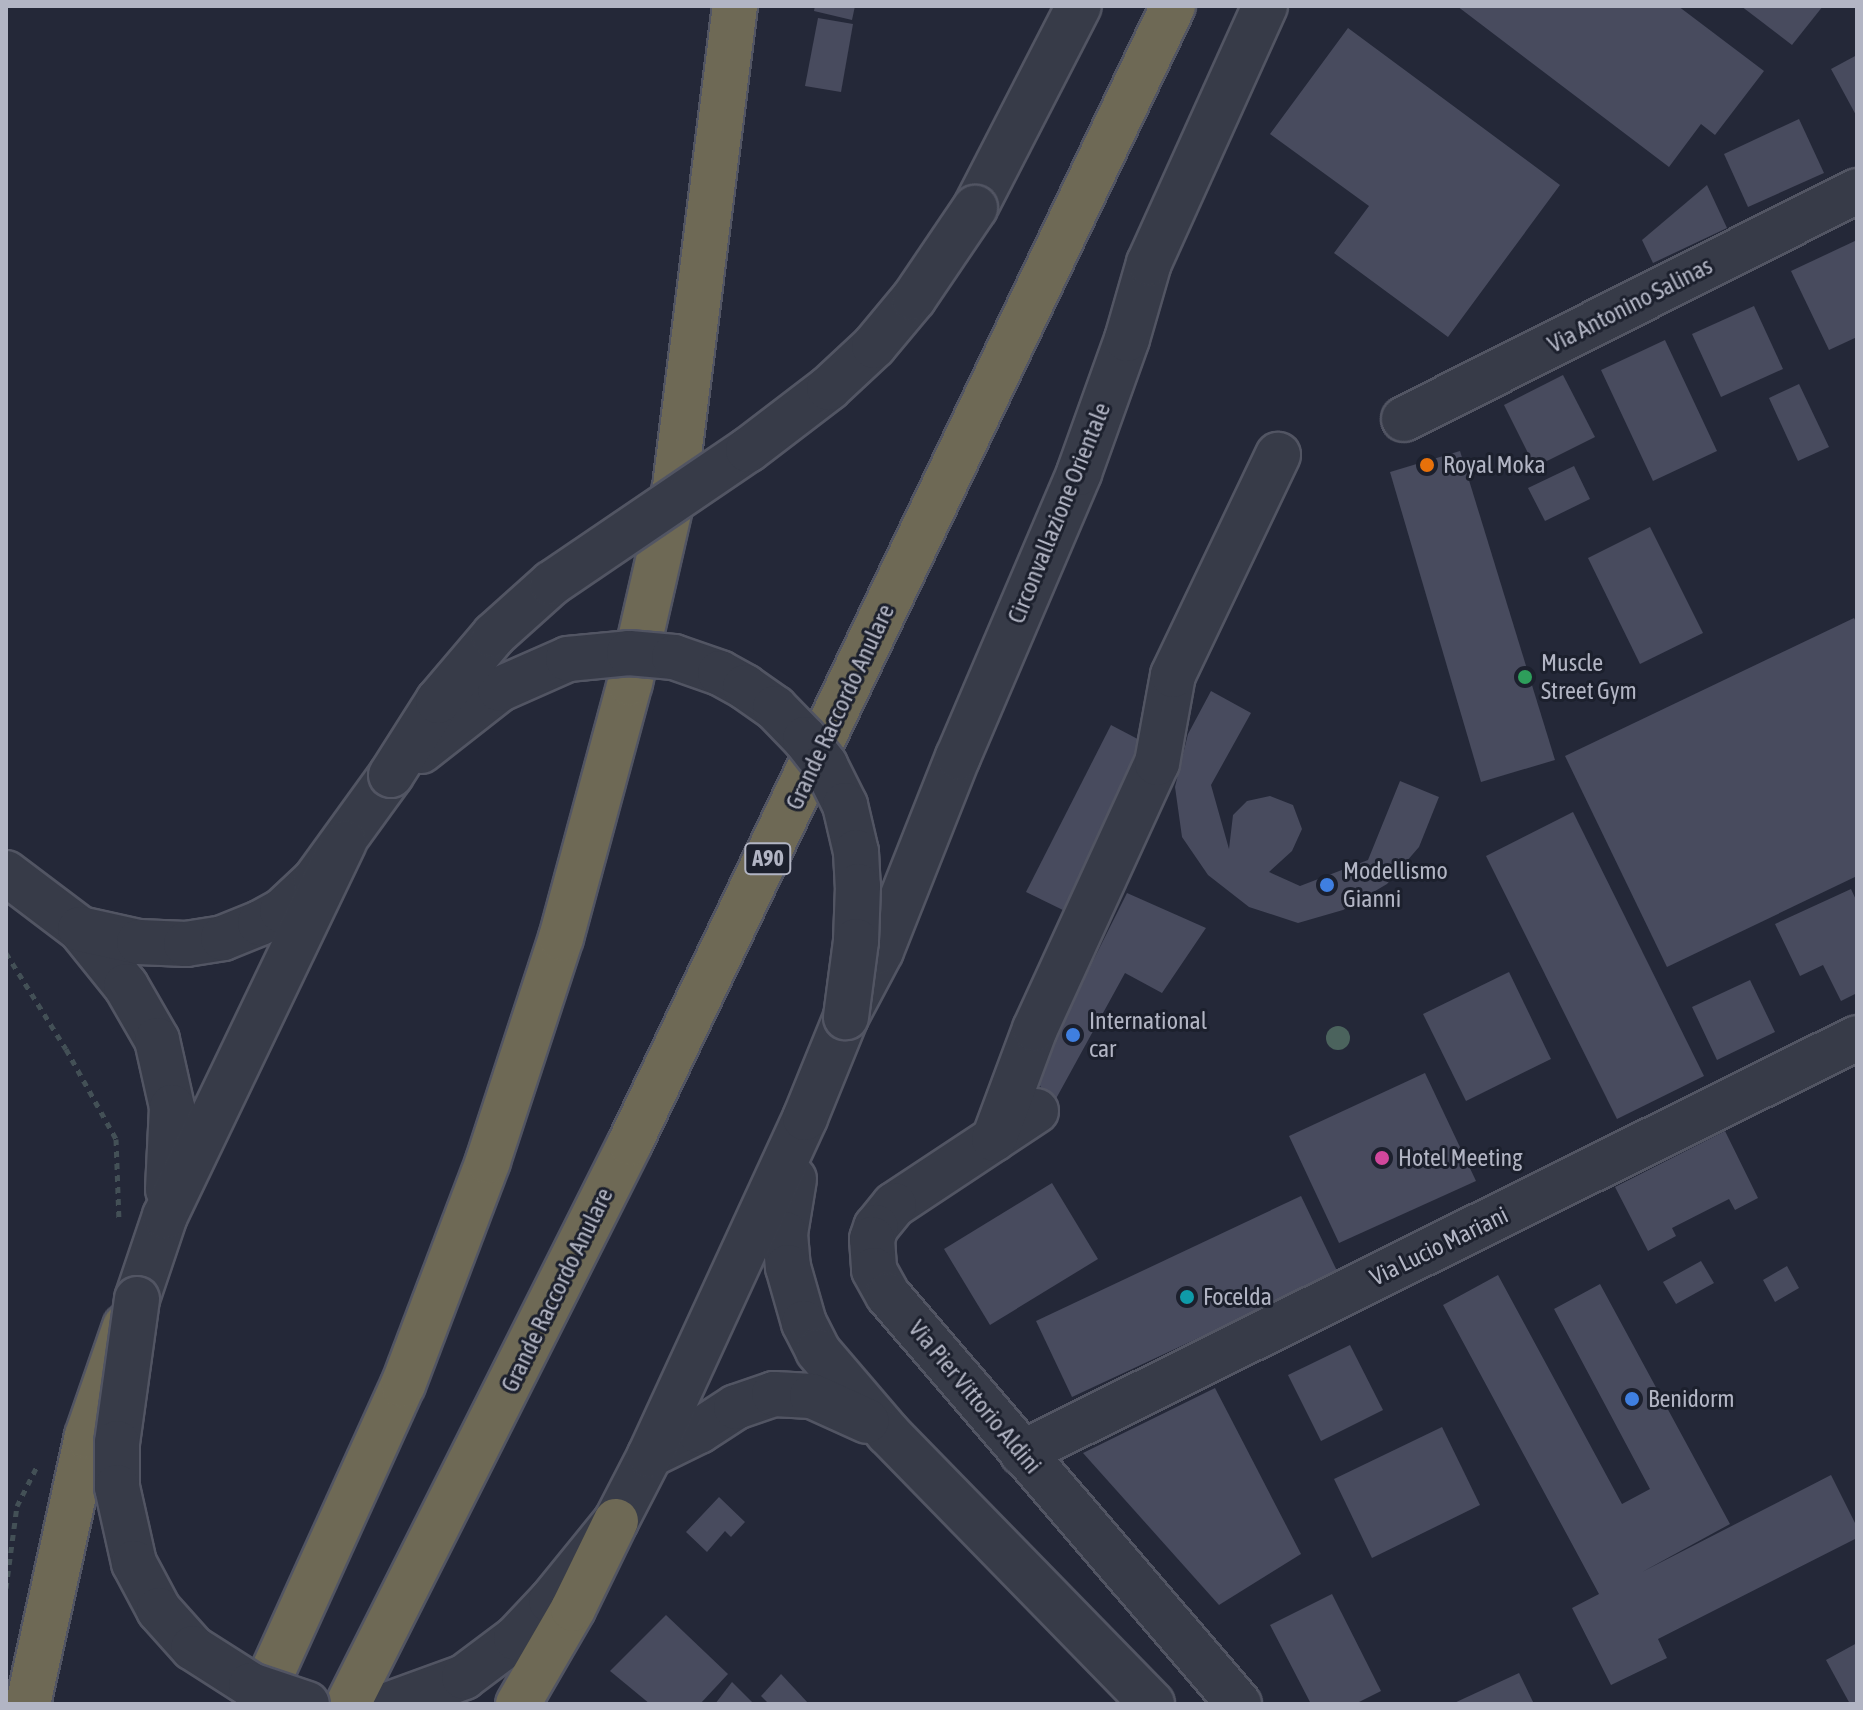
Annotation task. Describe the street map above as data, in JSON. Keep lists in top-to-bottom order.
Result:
{
  "streets": {
    "highway": ["Grande Raccordo Anulare", "A90"],
    "street": [
      "Via Antonino Salinas",
      "Circonvallazione Orientale",
      "Via Lucio Mariani",
      "Via Pier Vittorio Aldini"
    ]
  },
  "crossings": [
    ["Via Lucio Mariani", "Via Pier Vittorio Aldini"]
  ],
  "places": [
    "Royal Moka",
    "Muscle Street Gym",
    "Modellismo Gianni",
    "International car",
    "Hotel Meeting",
    "Focelda",
    "Benidorm"
  ]
}
